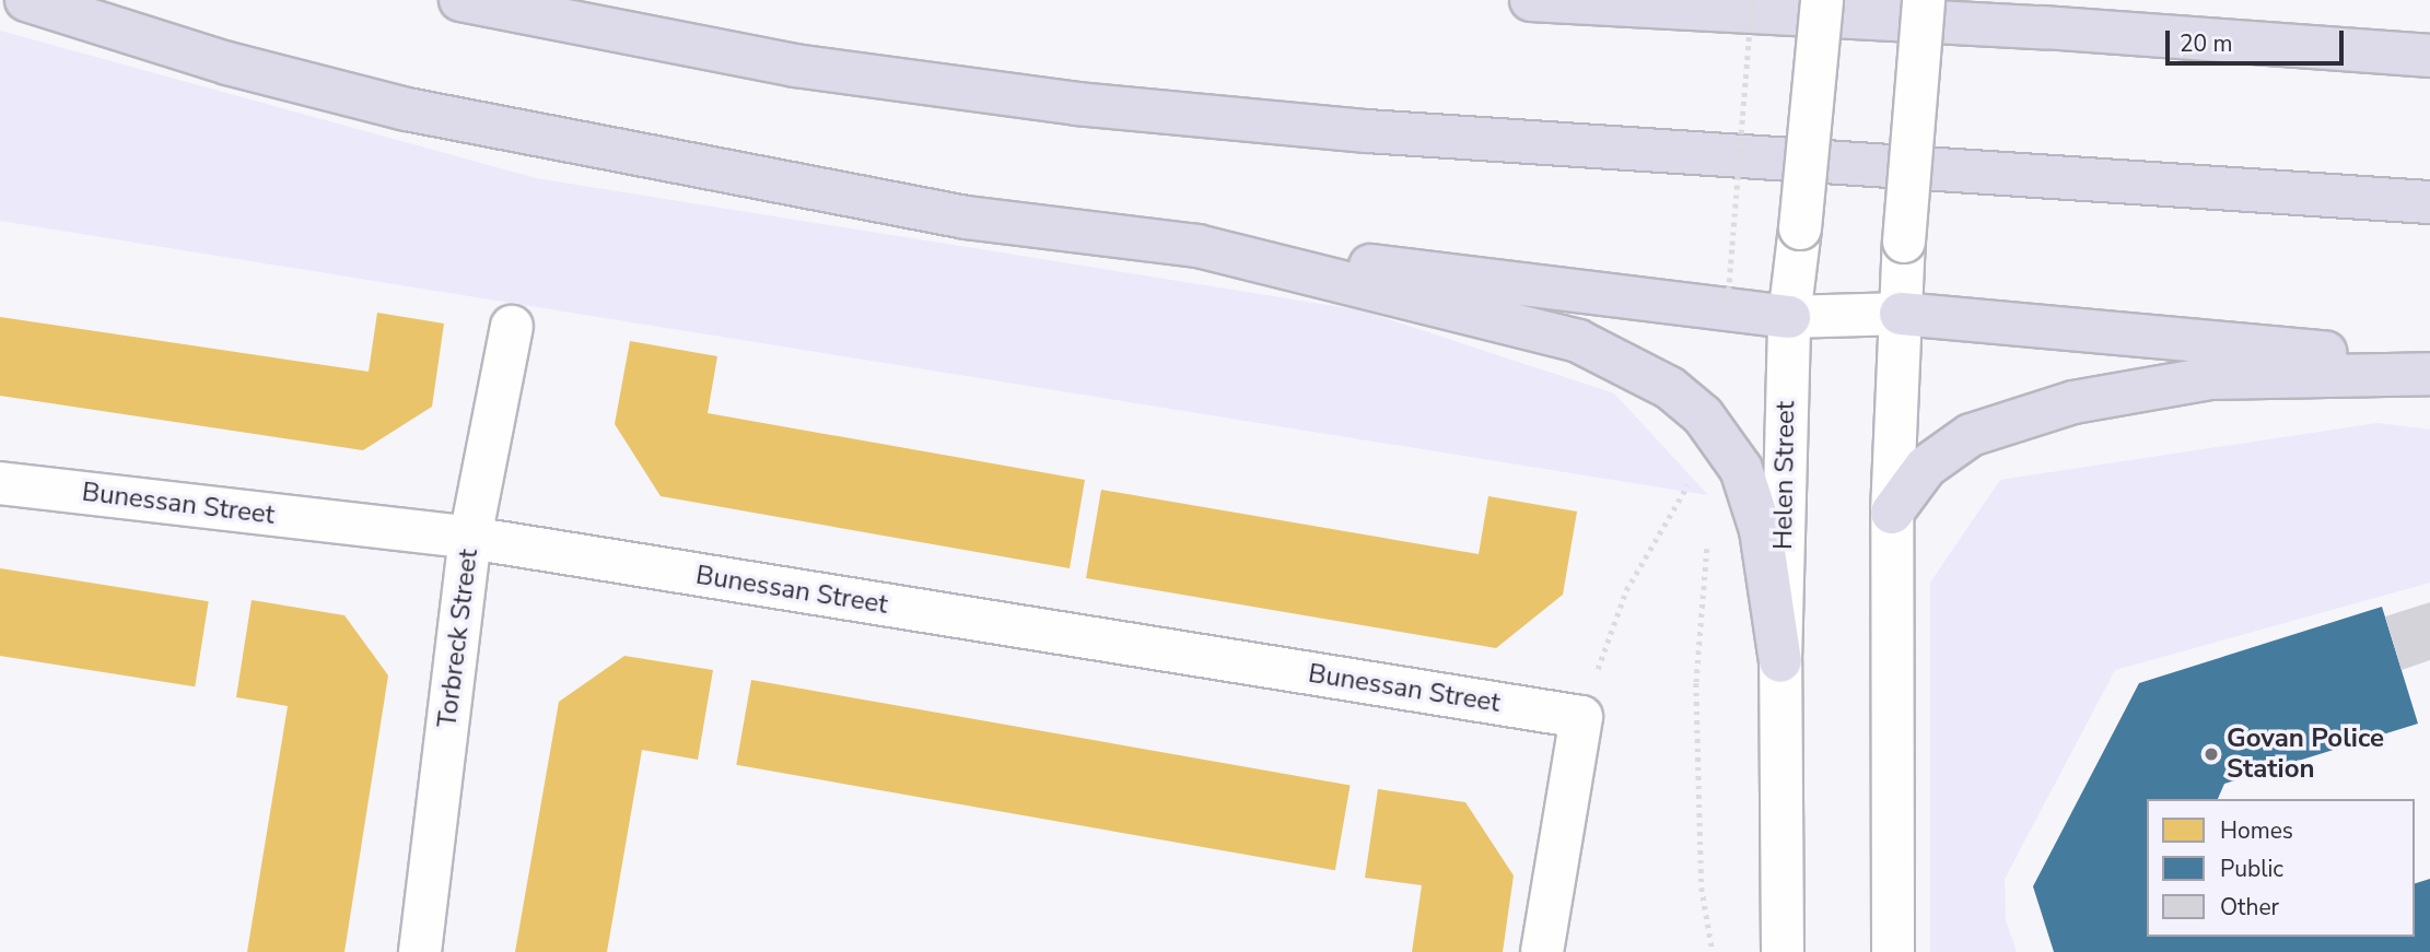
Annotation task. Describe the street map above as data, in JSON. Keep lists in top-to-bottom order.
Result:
{
  "streets": {
    "street": ["Helen Street", "Bunessan Street", "Torbreck Street"]
  },
  "crossings": [
    ["Bunessan Street", "Torbreck Street"]
  ],
  "places": ["Govan Police Station"],
  "legend": ["Homes", "Public", "Other"],
  "scale_bar": "20 m"
}
